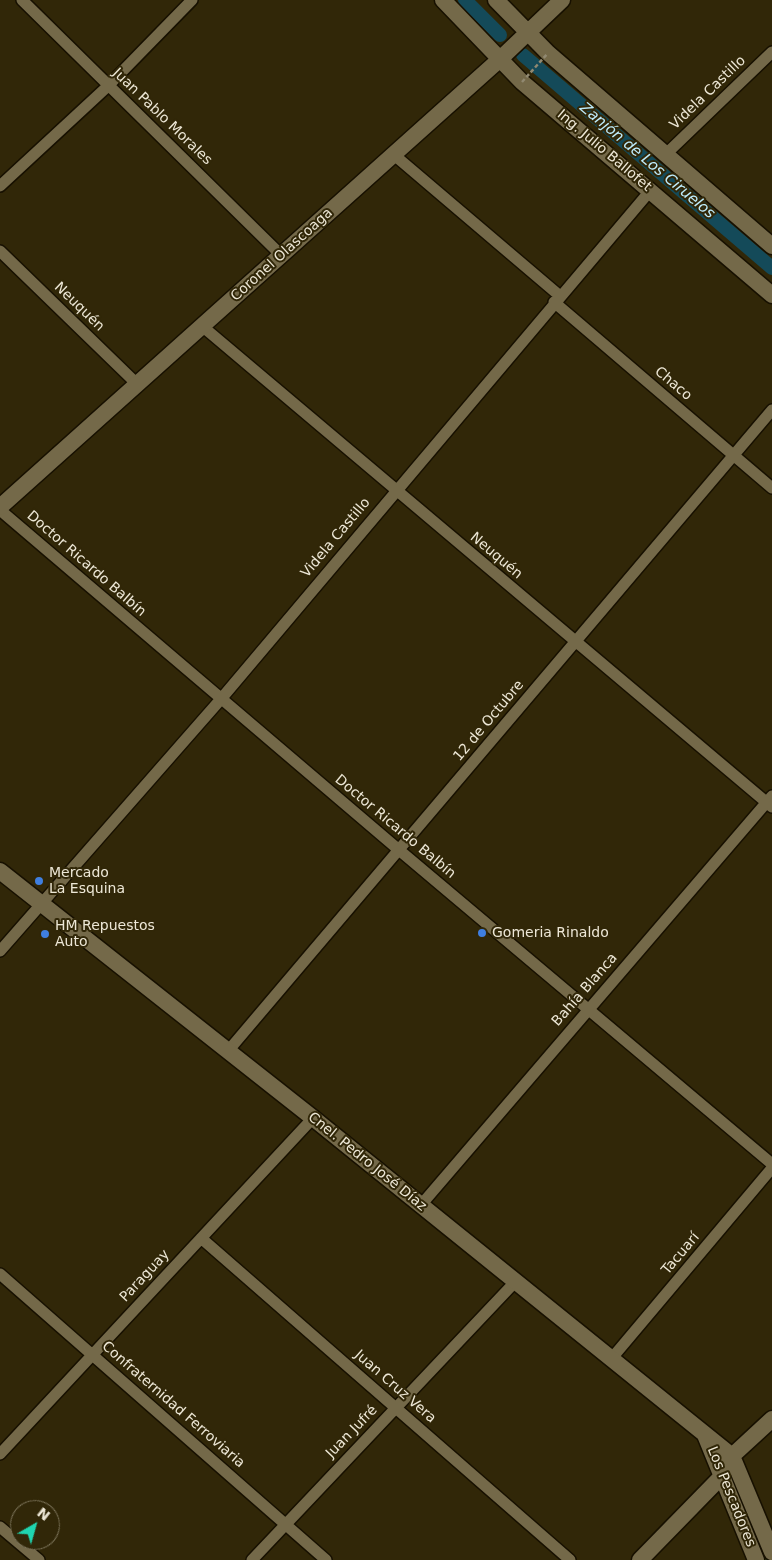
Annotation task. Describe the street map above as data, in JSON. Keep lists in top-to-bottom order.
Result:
{
  "streets": {
    "street": [
      "Videla Castillo",
      "Juan Pablo Morales",
      "Ing. Julio Ballofet",
      "Coronel Olascoaga",
      "Neuquén",
      "Chaco",
      "Doctor Ricardo Balbín",
      "12 de Octubre",
      "Bahía Blanca",
      "Cnel. Pedro José Díaz",
      "Tacuarí",
      "Paraguay",
      "Juan Cruz Vera",
      "Confraternidad Ferroviaria",
      "Juan Jufré",
      "Los Pescadores"
    ]
  },
  "crossings": [
    ["Videla Castillo", "Ing. Julio Ballofet"],
    ["Videla Castillo", "Neuquén"],
    ["Videla Castillo", "Chaco"],
    ["Videla Castillo", "Doctor Ricardo Balbín"],
    ["Videla Castillo", "Cnel. Pedro José Díaz"],
    ["Juan Pablo Morales", "Coronel Olascoaga"],
    ["Ing. Julio Ballofet", "Coronel Olascoaga"],
    ["Coronel Olascoaga", "Neuquén"],
    ["Coronel Olascoaga", "Chaco"],
    ["Coronel Olascoaga", "Doctor Ricardo Balbín"],
    ["Neuquén", "12 de Octubre"],
    ["Neuquén", "Bahía Blanca"],
    ["Chaco", "12 de Octubre"],
    ["Doctor Ricardo Balbín", "12 de Octubre"],
    ["Doctor Ricardo Balbín", "Bahía Blanca"],
    ["12 de Octubre", "Cnel. Pedro José Díaz"],
    ["Bahía Blanca", "Cnel. Pedro José Díaz"],
    ["Cnel. Pedro José Díaz", "Tacuarí"],
    ["Cnel. Pedro José Díaz", "Paraguay"],
    ["Cnel. Pedro José Díaz", "Juan Jufré"],
    ["Cnel. Pedro José Díaz", "Los Pescadores"],
    ["Paraguay", "Juan Cruz Vera"],
    ["Paraguay", "Confraternidad Ferroviaria"],
    ["Juan Cruz Vera", "Juan Jufré"],
    ["Confraternidad Ferroviaria", "Juan Jufré"]
  ],
  "water": ["Zanjón de Los Ciruelos"],
  "places": ["Mercado La Esquina", "Gomeria Rinaldo", "HM Repuestos Auto"],
  "north": "top right"
}
